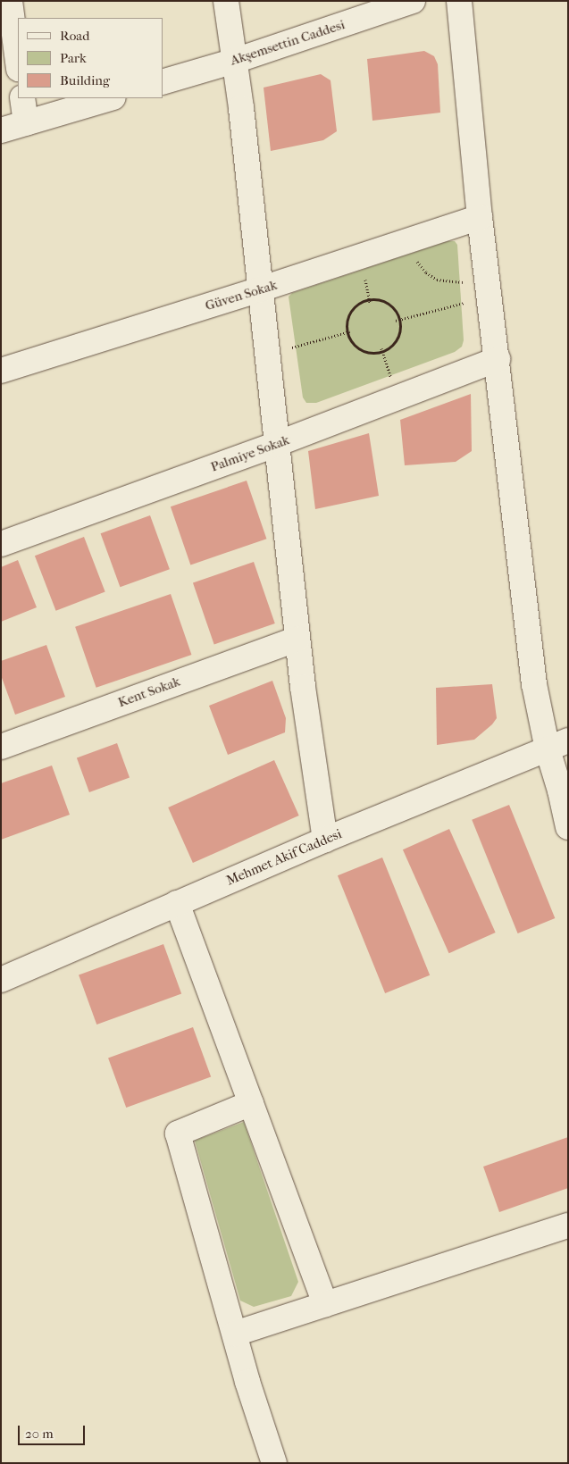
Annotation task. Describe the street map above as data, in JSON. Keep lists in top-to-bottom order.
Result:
{
  "streets": {
    "street": [
      "Akşemsettin Caddesi",
      "Güven Sokak",
      "Palmiye Sokak",
      "Kent Sokak",
      "Mehmet Akif Caddesi"
    ]
  },
  "legend": ["Road", "Park", "Building"],
  "scale_bar": "20 m"
}
